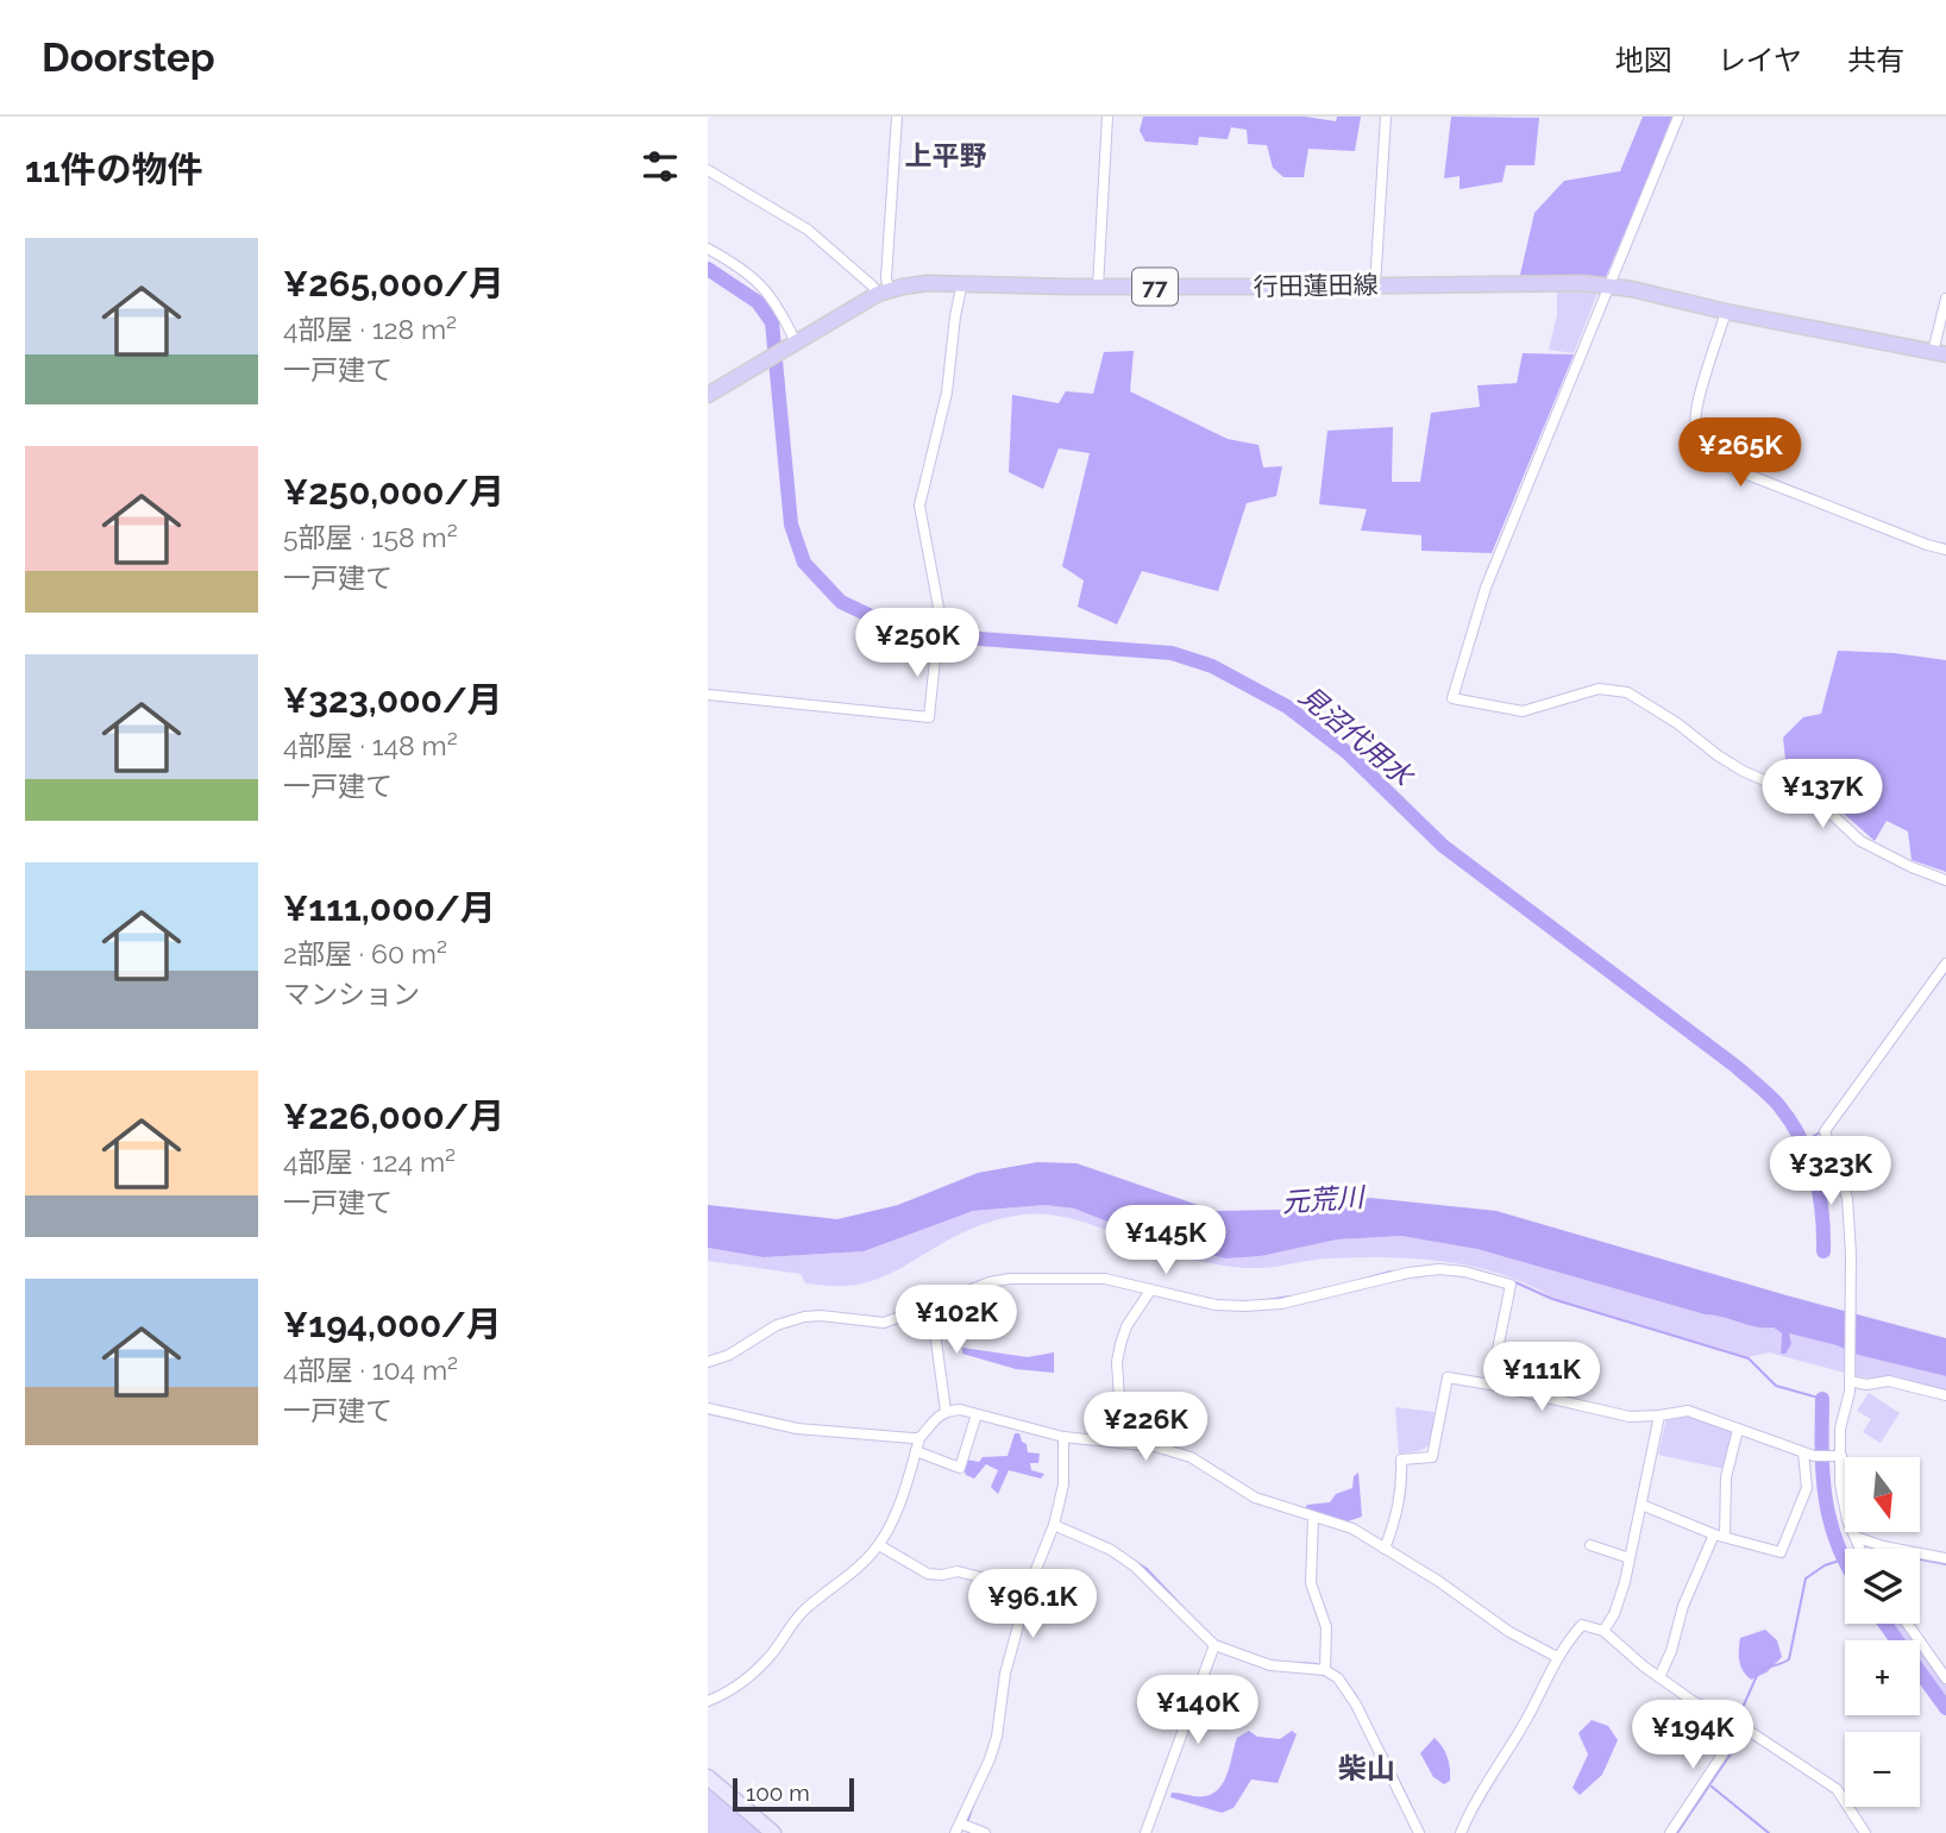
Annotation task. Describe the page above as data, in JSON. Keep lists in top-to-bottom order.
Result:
{
  "streets": {
    "main road": ["行田蓮田線", "77"]
  },
  "districts": ["上平野", "柴山"],
  "water": ["見沼代用水", "元荒川"],
  "scale_bar": "100 m",
  "north": "bottom",
  "page": {
    "header": "Doorstep",
    "nav": ["地図", "レイヤ", "共有"],
    "heading": "11件の物件",
    "list": [
      {
        "name": "¥265,000/月",
        "note": "4部屋 · 128 m² · 一戸建て"
      },
      {
        "name": "¥250,000/月",
        "note": "5部屋 · 158 m² · 一戸建て"
      },
      {
        "name": "¥323,000/月",
        "note": "4部屋 · 148 m² · 一戸建て"
      },
      {
        "name": "¥111,000/月",
        "note": "2部屋 · 60 m² · マンション"
      },
      {
        "name": "¥226,000/月",
        "note": "4部屋 · 124 m² · 一戸建て"
      },
      {
        "name": "¥194,000/月",
        "note": "4部屋 · 104 m² · 一戸建て"
      }
    ],
    "price": [
      "¥265K",
      "¥250K",
      "¥137K",
      "¥323K",
      "¥145K",
      "¥102K",
      "¥111K",
      "¥226K",
      "¥96.1K",
      "¥140K",
      "¥194K"
    ],
    "map_buttons": ["+", "−"],
    "scale": "100 m"
  }
}
